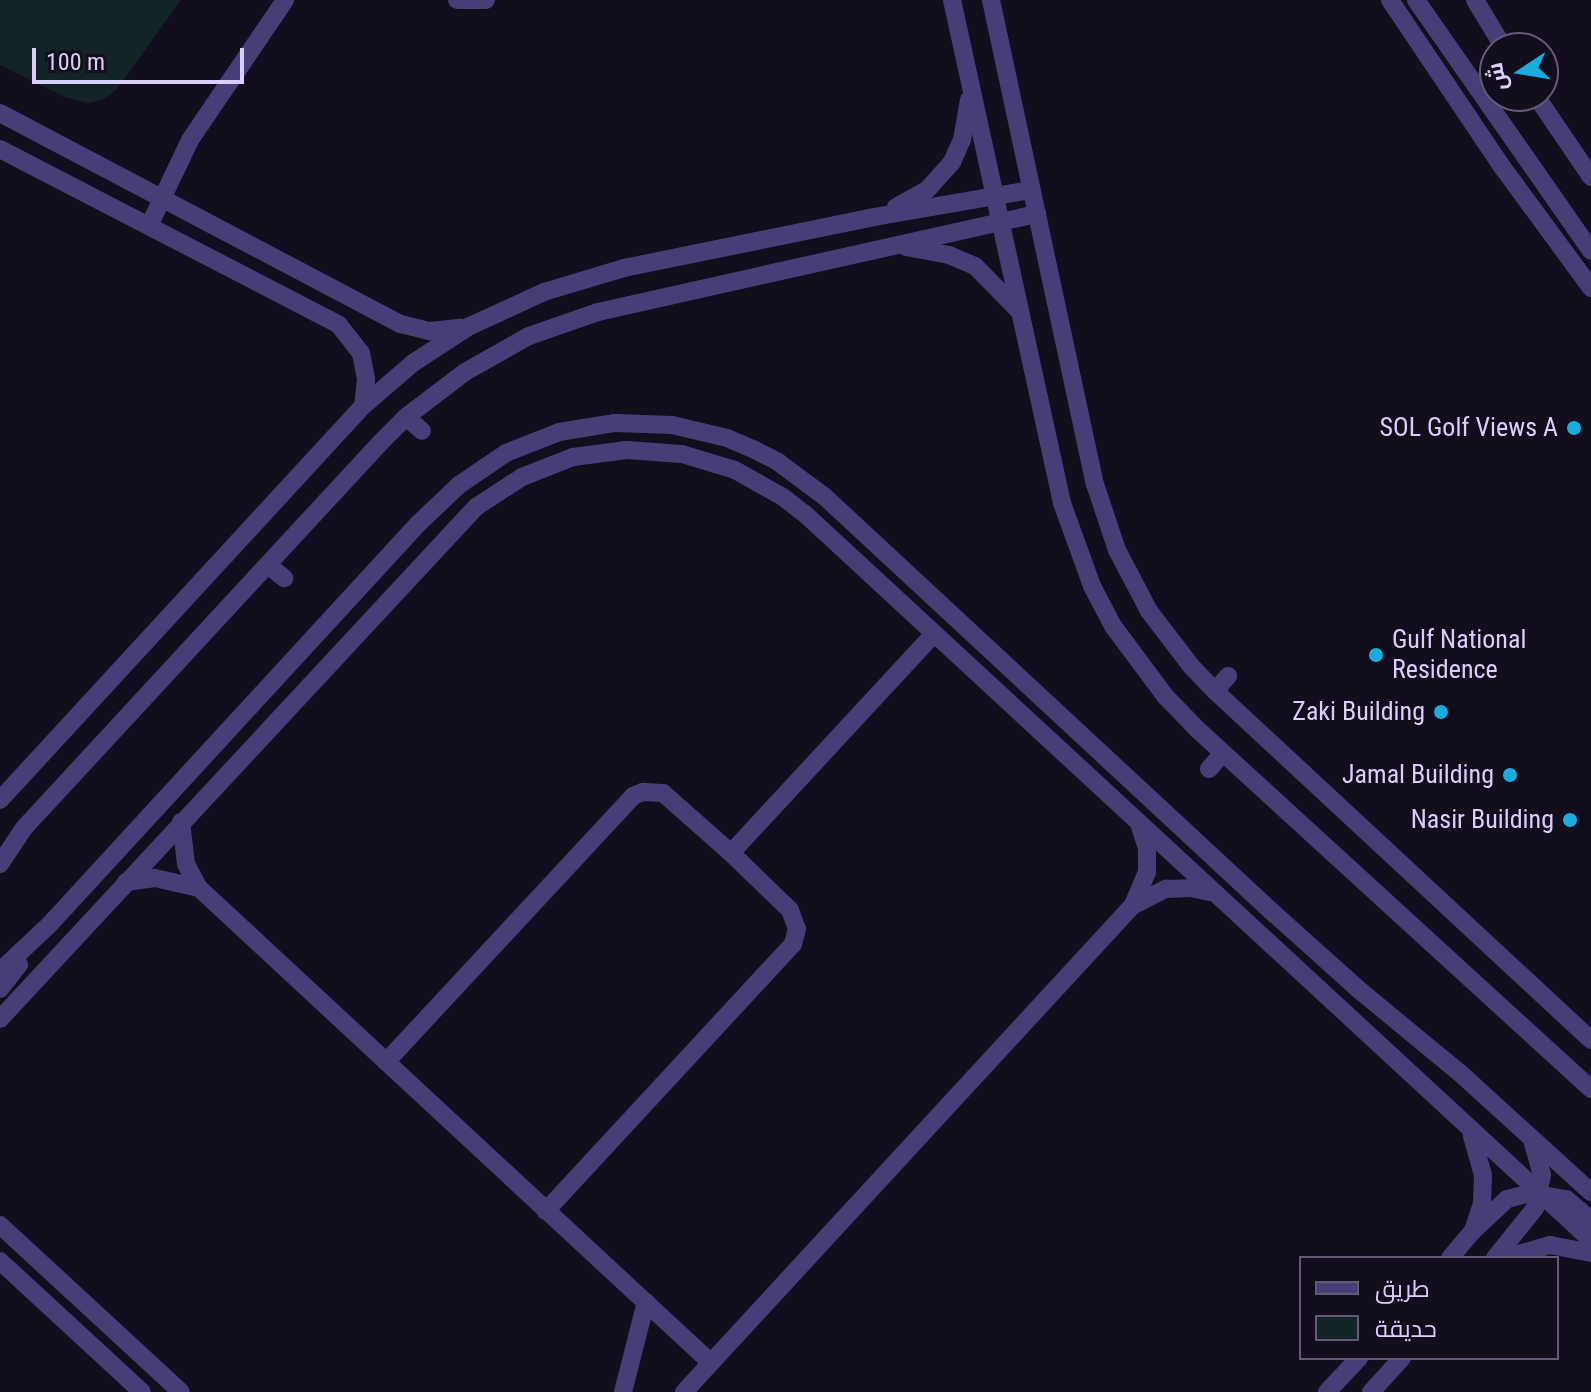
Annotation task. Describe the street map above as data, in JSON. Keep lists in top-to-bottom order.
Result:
{
  "places": [
    "SOL Golf Views A",
    "Gulf National Residence",
    "Zaki Building",
    "Jamal Building",
    "Nasir Building"
  ],
  "legend": ["طريق", "حديقة"],
  "scale_bar": "100 m",
  "north": "left"
}
